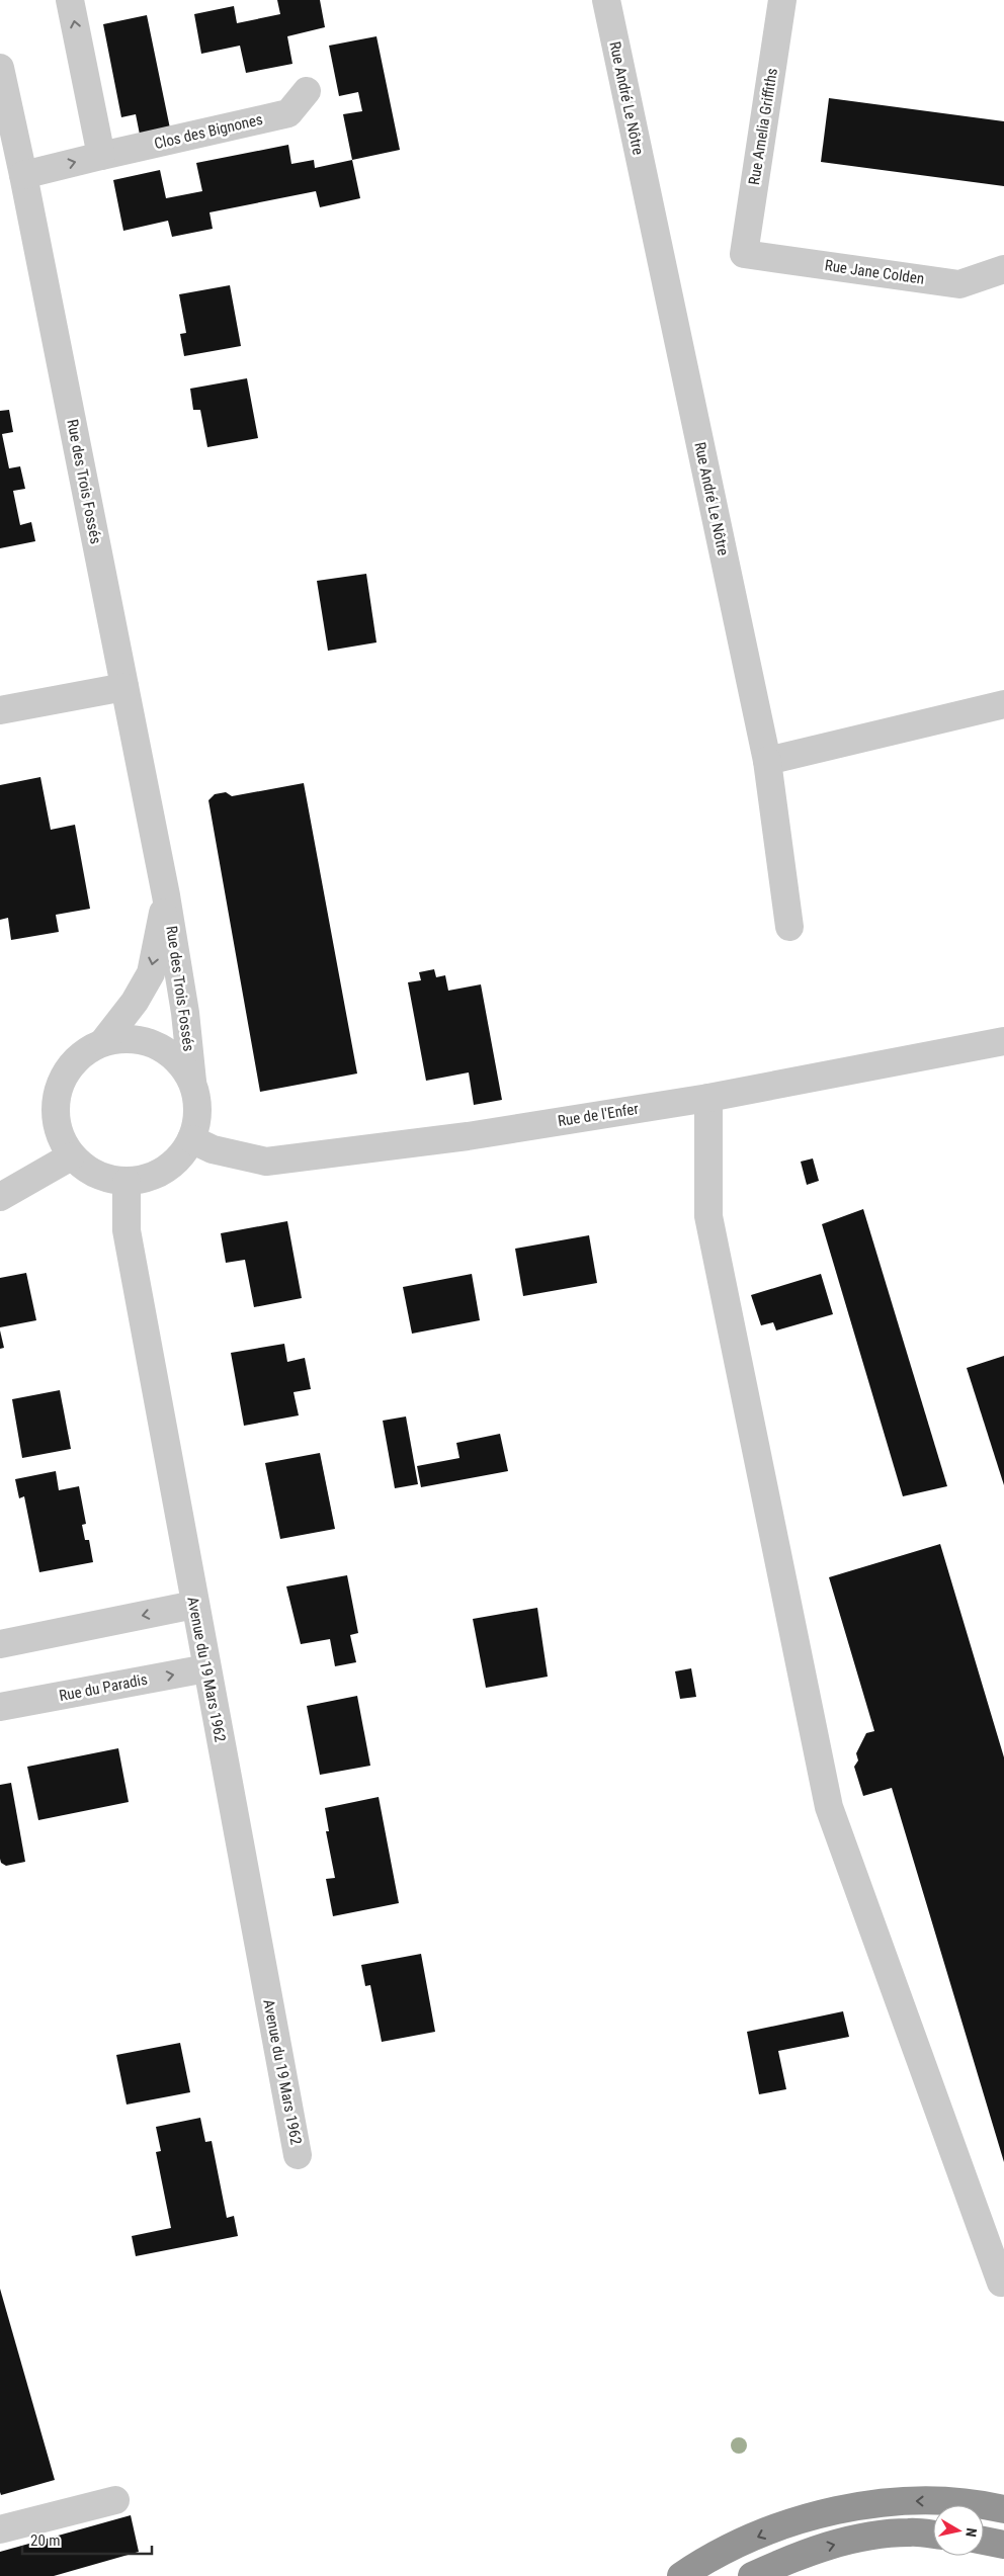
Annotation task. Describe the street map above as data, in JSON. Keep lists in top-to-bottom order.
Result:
{
  "streets": {
    "street": [
      "Rue André Le Nôtre",
      "Rue Amelia Griffiths",
      "Clos des Bignones",
      "Rue Jane Colden",
      "Rue des Trois Fossés",
      "Rue de l'Enfer",
      "Avenue du 19 Mars 1962",
      "Rue du Paradis"
    ]
  },
  "crossings": [
    ["Rue Amelia Griffiths", "Rue Jane Colden"],
    ["Clos des Bignones", "Rue des Trois Fossés"],
    ["Rue des Trois Fossés", "Rue de l'Enfer"],
    ["Rue des Trois Fossés", "Avenue du 19 Mars 1962"],
    ["Rue de l'Enfer", "Avenue du 19 Mars 1962"],
    ["Avenue du 19 Mars 1962", "Rue du Paradis"]
  ],
  "scale_bar": "20 m",
  "north": "right"
}
